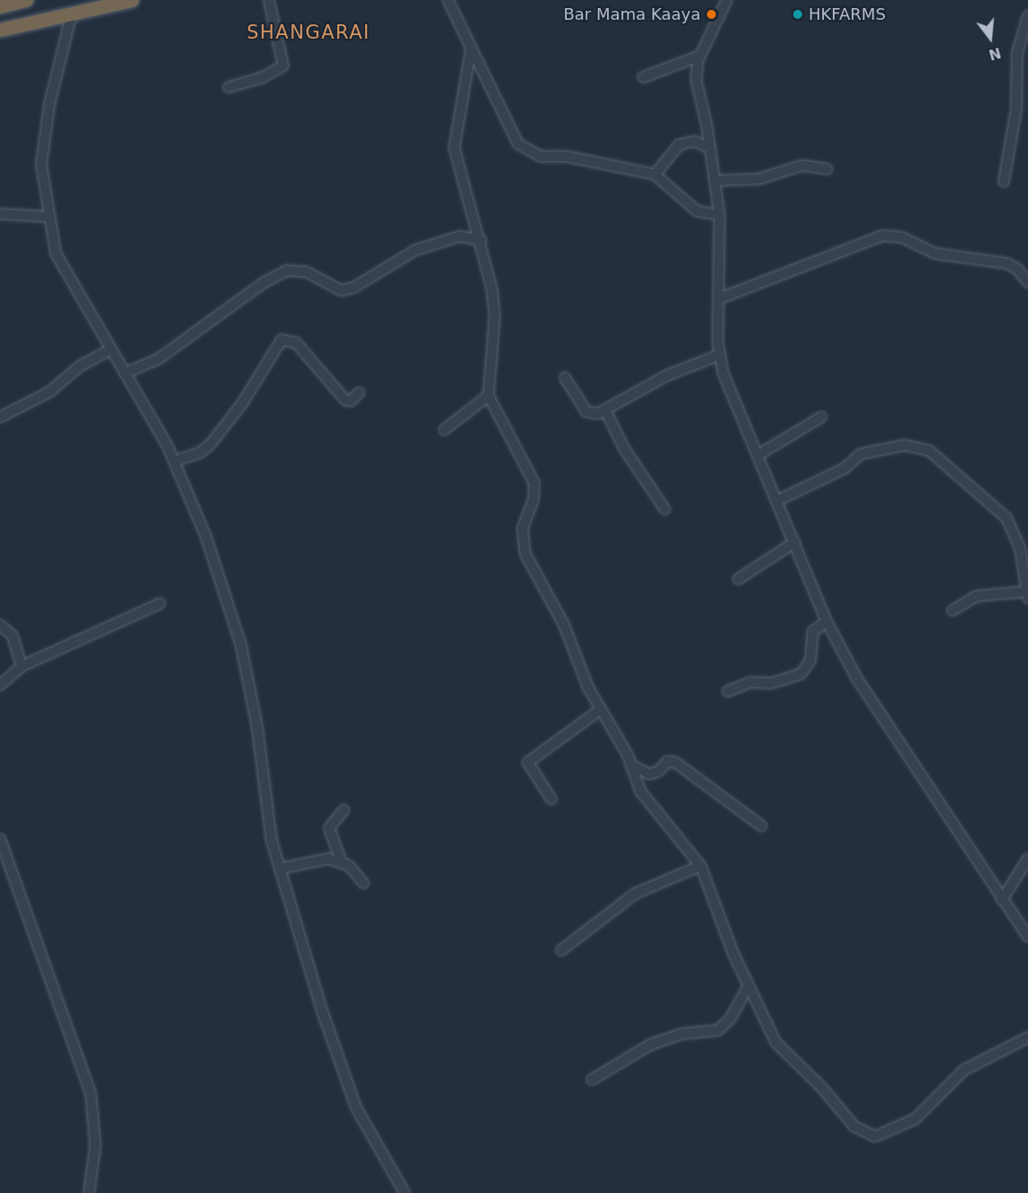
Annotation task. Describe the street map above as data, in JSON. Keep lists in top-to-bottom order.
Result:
{
  "districts": ["SHANGARAI"],
  "places": ["Bar Mama Kaaya", "HKFARMS"],
  "north": "bottom"
}
